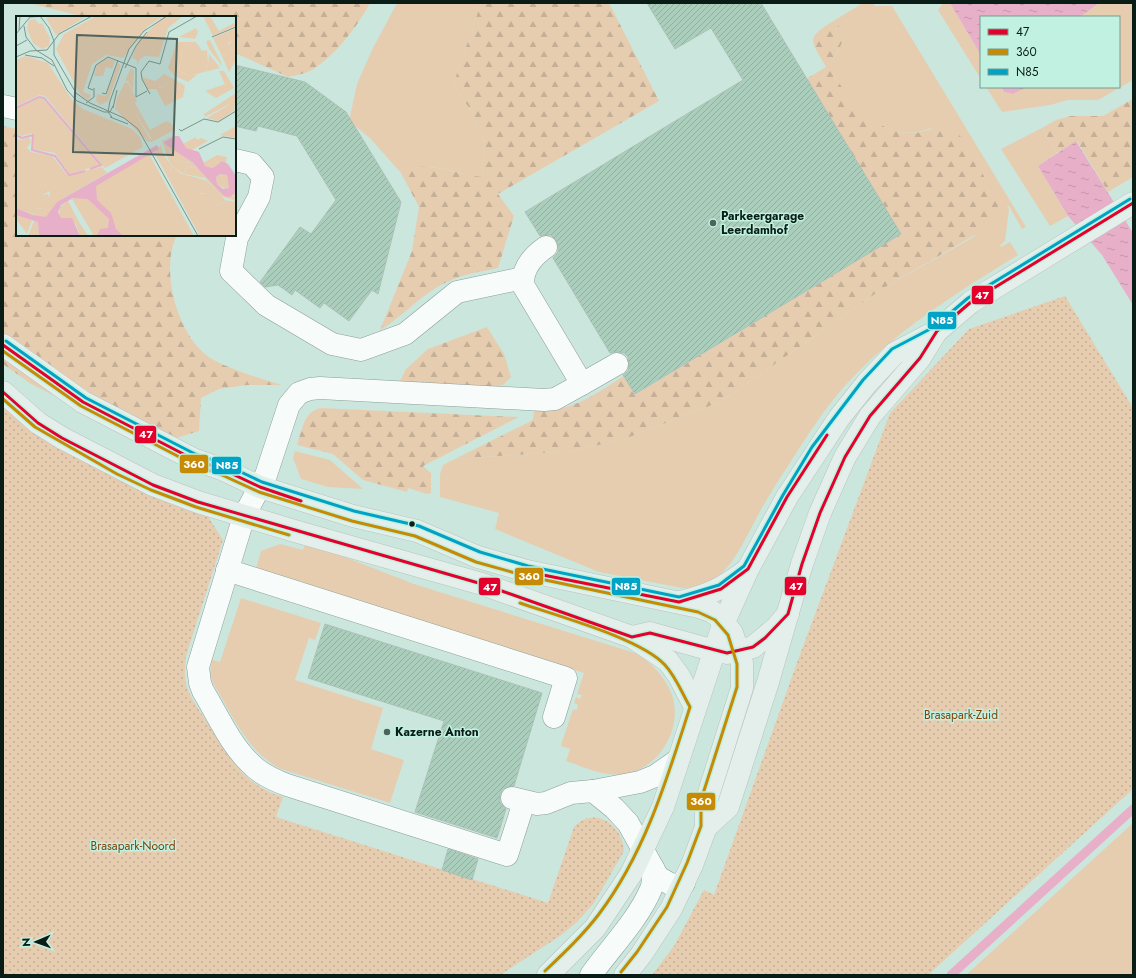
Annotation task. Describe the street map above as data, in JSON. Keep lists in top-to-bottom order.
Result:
{
  "parks": ["Brasapark-Zuid", "Brasapark-Noord"],
  "places": ["Parkeergarage Leerdamhof", "Kazerne Anton"],
  "lines": ["transit line N85", "transit line 47", "transit line 360"],
  "legend": ["47", "360", "N85"],
  "north": "left"
}
